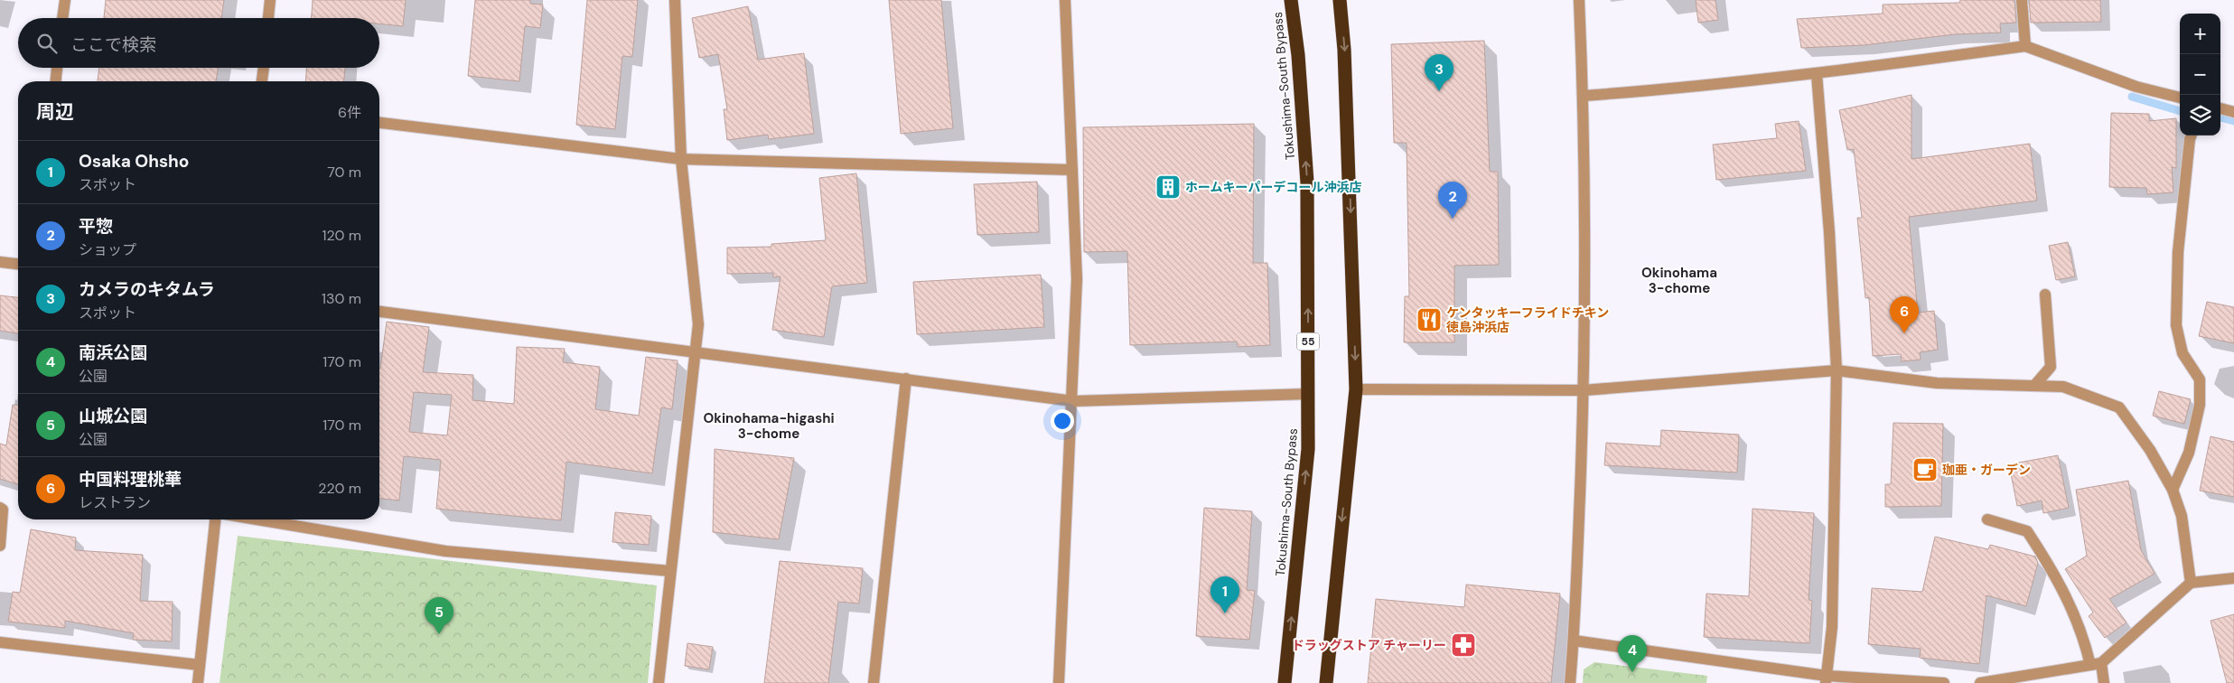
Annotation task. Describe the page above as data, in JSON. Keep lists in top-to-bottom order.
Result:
{
  "streets": {
    "highway": ["Tokushima-South Bypass", "55"]
  },
  "districts": ["Okinohama 3-chome", "Okinohama-higashi 3-chome"],
  "places": {
    "building": ["ホームキーパーデコール沖浜店"],
    "restaurant": ["ケンタッキーフライドチキン 徳島沖浜店"],
    "cafe": ["珈亜・ガーデン"],
    "pharmacy": ["ドラッグストア チャーリー"]
  },
  "page": {
    "map_buttons": ["+", "−"],
    "search": "ここで検索",
    "pins": [
      "3",
      "2",
      "6",
      "1",
      "5",
      "4"
    ],
    "heading": ["周辺", "6件"],
    "list": [
      {
        "mark": "1",
        "name": "Osaka Ohsho",
        "note": "スポット",
        "value": "70 m"
      },
      {
        "mark": "2",
        "name": "平惣",
        "note": "ショップ",
        "value": "120 m"
      },
      {
        "mark": "3",
        "name": "カメラのキタムラ",
        "note": "スポット",
        "value": "130 m"
      },
      {
        "mark": "4",
        "name": "南浜公園",
        "note": "公園",
        "value": "170 m"
      },
      {
        "mark": "5",
        "name": "山城公園",
        "note": "公園",
        "value": "170 m"
      },
      {
        "mark": "6",
        "name": "中国料理桃華",
        "note": "レストラン",
        "value": "220 m"
      }
    ]
  }
}
